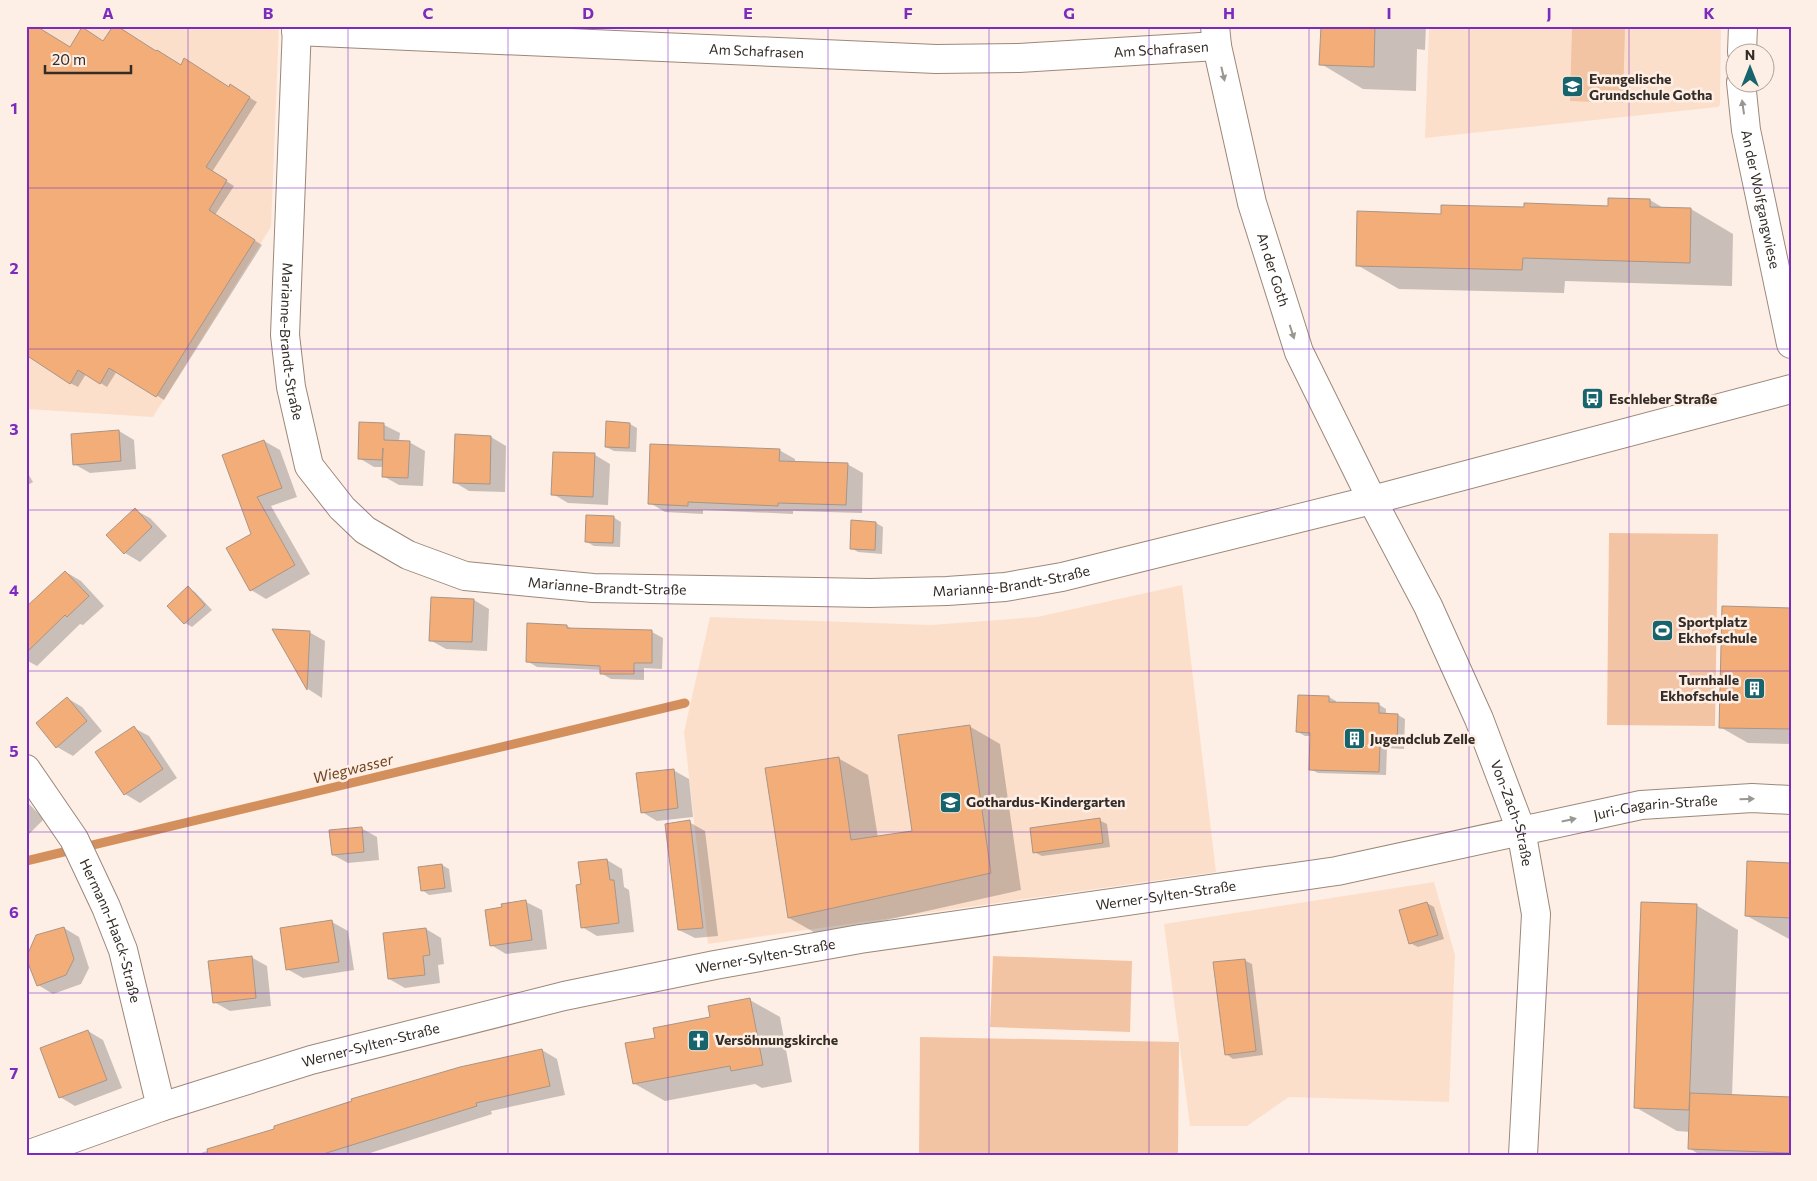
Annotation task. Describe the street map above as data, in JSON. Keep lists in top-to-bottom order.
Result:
{
  "streets": {
    "street": [
      "Am Schafrasen",
      "An der Wolfgangwiese",
      "An der Goth",
      "Marianne-Brandt-Straße",
      "Juri-Gagarin-Straße",
      "Von-Zach-Straße",
      "Werner-Sylten-Straße",
      "Hermann-Haack-Straße"
    ]
  },
  "crossings": [
    ["Am Schafrasen", "An der Goth"],
    ["Am Schafrasen", "Marianne-Brandt-Straße"],
    ["An der Goth", "Marianne-Brandt-Straße"],
    ["An der Goth", "Von-Zach-Straße"],
    ["Marianne-Brandt-Straße", "Von-Zach-Straße"],
    ["Juri-Gagarin-Straße", "Von-Zach-Straße"],
    ["Juri-Gagarin-Straße", "Werner-Sylten-Straße"],
    ["Von-Zach-Straße", "Werner-Sylten-Straße"],
    ["Werner-Sylten-Straße", "Hermann-Haack-Straße"]
  ],
  "one_way": ["An der Wolfgangwiese", "An der Goth", "Juri-Gagarin-Straße"],
  "water": ["Wiegwasser"],
  "places": {
    "school or university": ["Evangelische Grundschule Gotha", "Gothardus-Kindergarten"],
    "bus stop": ["Eschleber Straße"],
    "sports": ["Sportplatz Ekhofschule"],
    "building": ["Turnhalle Ekhofschule", "Jugendclub Zelle"],
    "church": ["Versöhnungskirche"]
  },
  "scale_bar": "20 m",
  "north": "top",
  "grid": {
    "columns": [
      "A",
      "B",
      "C",
      "D",
      "E",
      "F",
      "G",
      "H",
      "I",
      "J",
      "K"
    ],
    "rows": [
      "1",
      "2",
      "3",
      "4",
      "5",
      "6",
      "7"
    ]
  }
}
